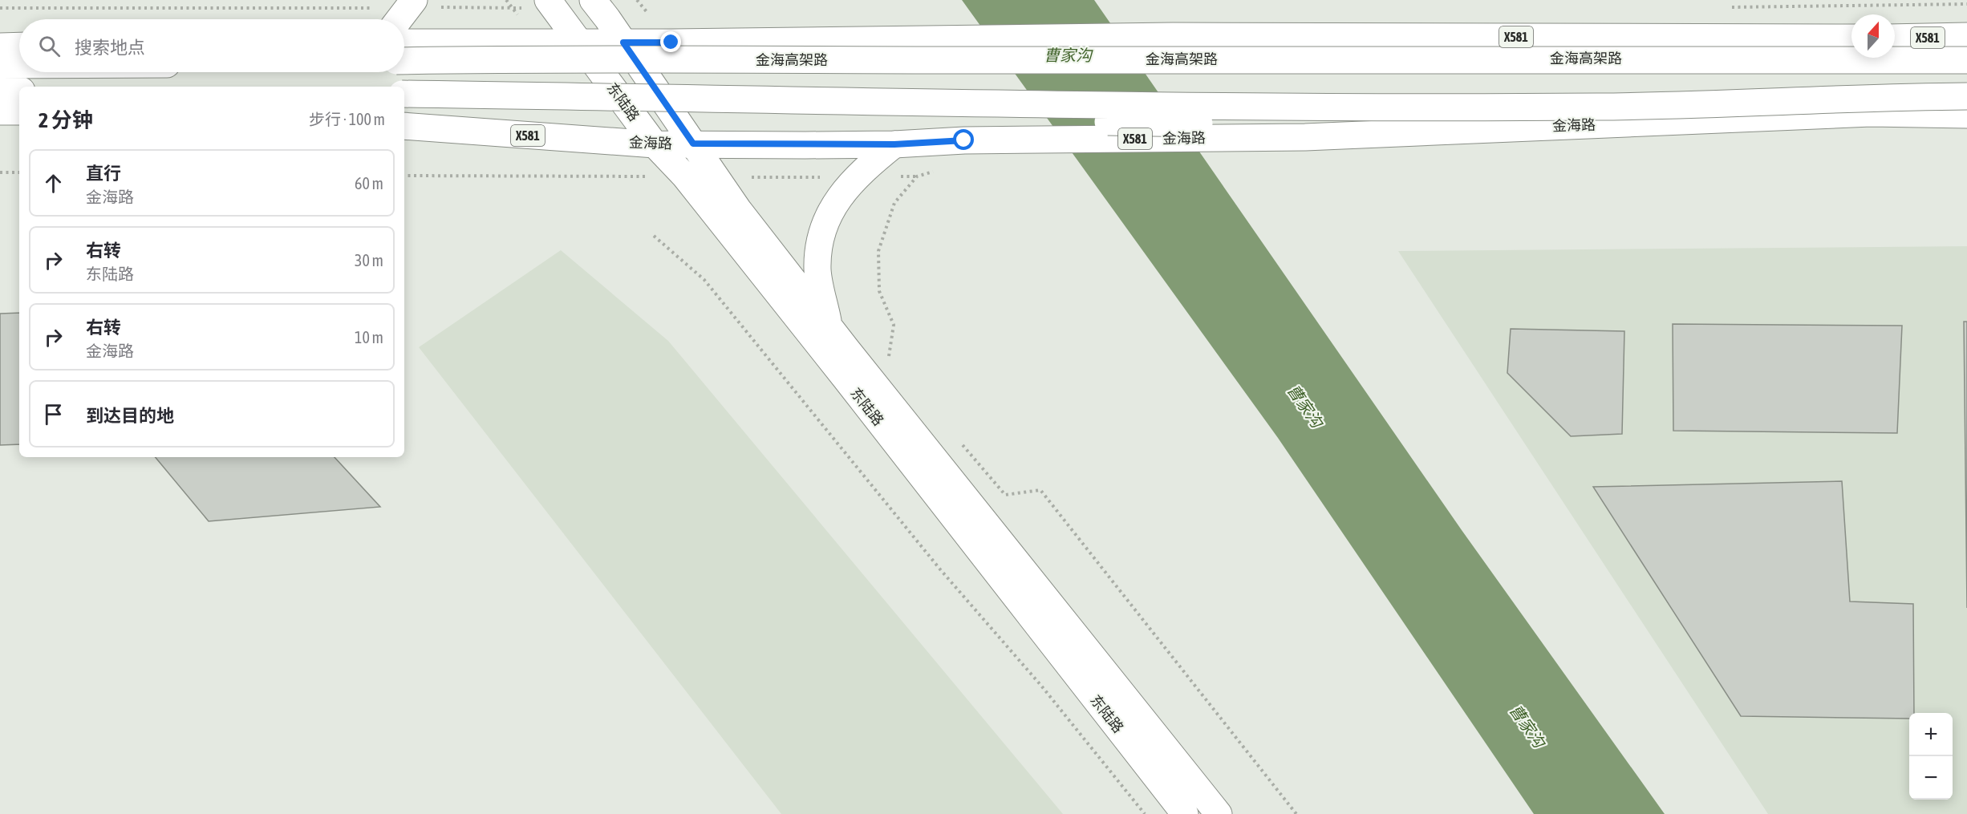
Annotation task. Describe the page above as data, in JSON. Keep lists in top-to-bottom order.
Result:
{
  "streets": {
    "main road": [
      "X581",
      "金海高架路",
      "东陆路",
      "金海路"
    ]
  },
  "crossings": [
    ["X581", "东陆路"],
    ["东陆路", "金海路"]
  ],
  "water": ["曹家沟"],
  "north": "top",
  "page": {
    "search": "搜索地点",
    "heading": ["2 分钟", "步行 · 100 m"],
    "list": [
      ["直行", "金海路", "60 m"],
      ["右转", "东陆路", "30 m"],
      ["右转", "金海路", "10 m"],
      "到达目的地"
    ],
    "map_buttons": ["+", "−"]
  }
}
